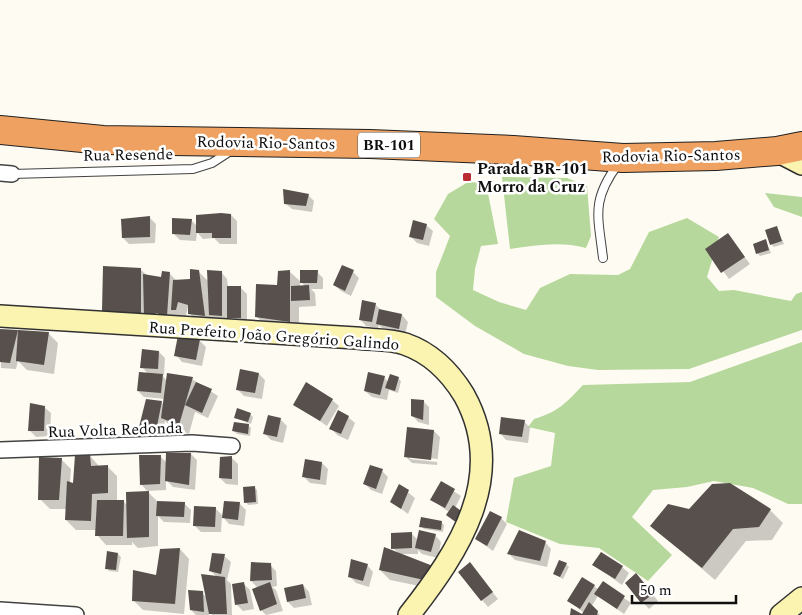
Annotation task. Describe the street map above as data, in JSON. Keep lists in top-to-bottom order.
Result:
{
  "streets": {
    "highway": ["Rodovia Rio-Santos", "BR-101"],
    "main road": ["Rua Prefeito João Gregório Galindo"],
    "street": ["Rua Volta Redonda"],
    "lane": ["Rua Resende"]
  },
  "crossings": [
    ["Rodovia Rio-Santos", "Rua Resende"]
  ],
  "places": {
    "transit": ["Parada BR-101 Morro da Cruz"]
  },
  "scale_bar": "50 m"
}
